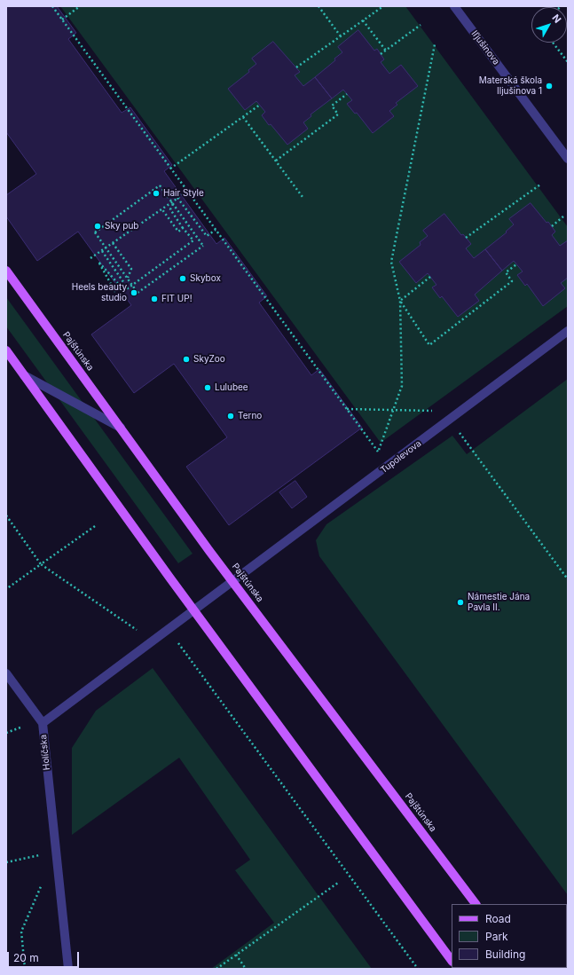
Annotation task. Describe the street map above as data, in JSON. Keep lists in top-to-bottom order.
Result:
{
  "streets": {
    "main road": ["Pajštúnska"],
    "street": ["Iľjušinova", "Tupolevova", "Holíčska"]
  },
  "crossings": [
    ["Pajštúnska", "Tupolevova"],
    ["Tupolevova", "Holíčska"]
  ],
  "places": [
    "Materská škola Iljušinova 1",
    "Hair Style",
    "Sky pub",
    "Skybox",
    "Heels beauty studio",
    "FIT UP!",
    "SkyZoo",
    "Lulubee",
    "Terno",
    "Námestie Jána Pavla II."
  ],
  "legend": ["Road", "Park", "Building"],
  "scale_bar": "20 m",
  "north": "top right"
}
